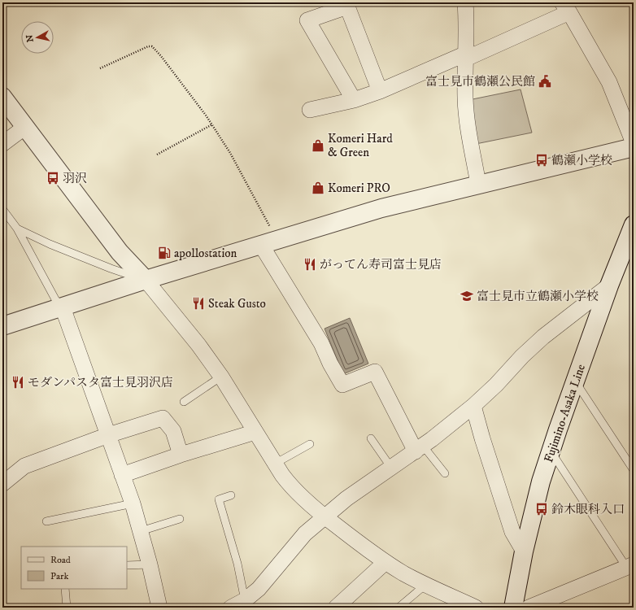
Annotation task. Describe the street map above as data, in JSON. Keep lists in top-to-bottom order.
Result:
{
  "streets": {
    "street": ["Fujimino-Asaka Line"]
  },
  "places": {
    "public building": ["富士見市鶴瀬公民館"],
    "shop": ["Komeri Hard & Green", "Komeri PRO"],
    "bus stop": ["鶴瀬小学校", "羽沢", "鈴木眼科入口"],
    "fuel station": ["apollostation"],
    "restaurant": ["がってん寿司富士見店", "Steak Gusto", "モダンパスタ富士見羽沢店"],
    "school or university": ["富士見市立鶴瀬小学校"]
  },
  "legend": ["Road", "Park"],
  "north": "left"
}
